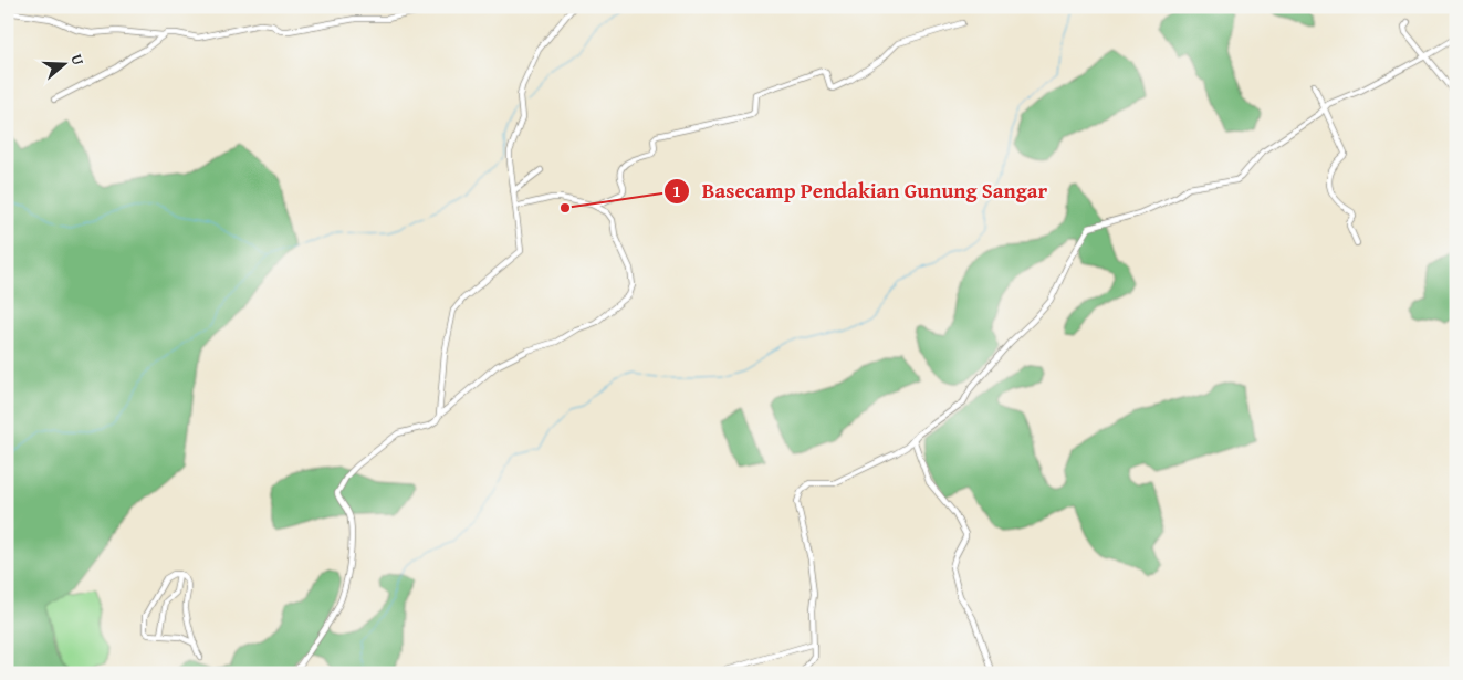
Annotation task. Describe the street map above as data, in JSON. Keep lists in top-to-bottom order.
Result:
{
  "places": ["Basecamp Pendakian Gunung Sangar"],
  "north": "right"
}
